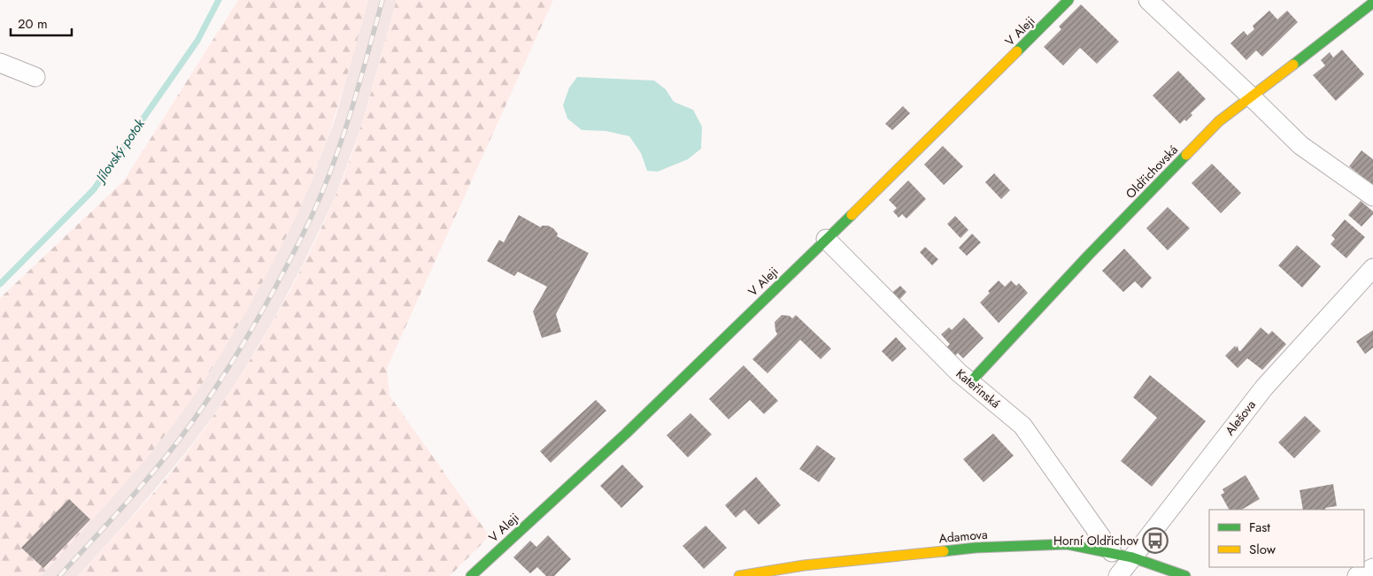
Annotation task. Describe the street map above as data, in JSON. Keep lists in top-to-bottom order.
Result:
{
  "streets": {
    "street": [
      "V Aleji",
      "Oldřichovská",
      "Kateřinská",
      "Alešova",
      "Adamova"
    ]
  },
  "crossings": [
    ["V Aleji", "Kateřinská"],
    ["Oldřichovská", "Kateřinská"],
    ["Kateřinská", "Adamova"],
    ["Alešova", "Adamova"]
  ],
  "water": ["Jílovský potok"],
  "places": {
    "bus stop": ["Horní Oldřichov"]
  },
  "legend": ["Fast", "Slow"],
  "scale_bar": "20 m"
}
